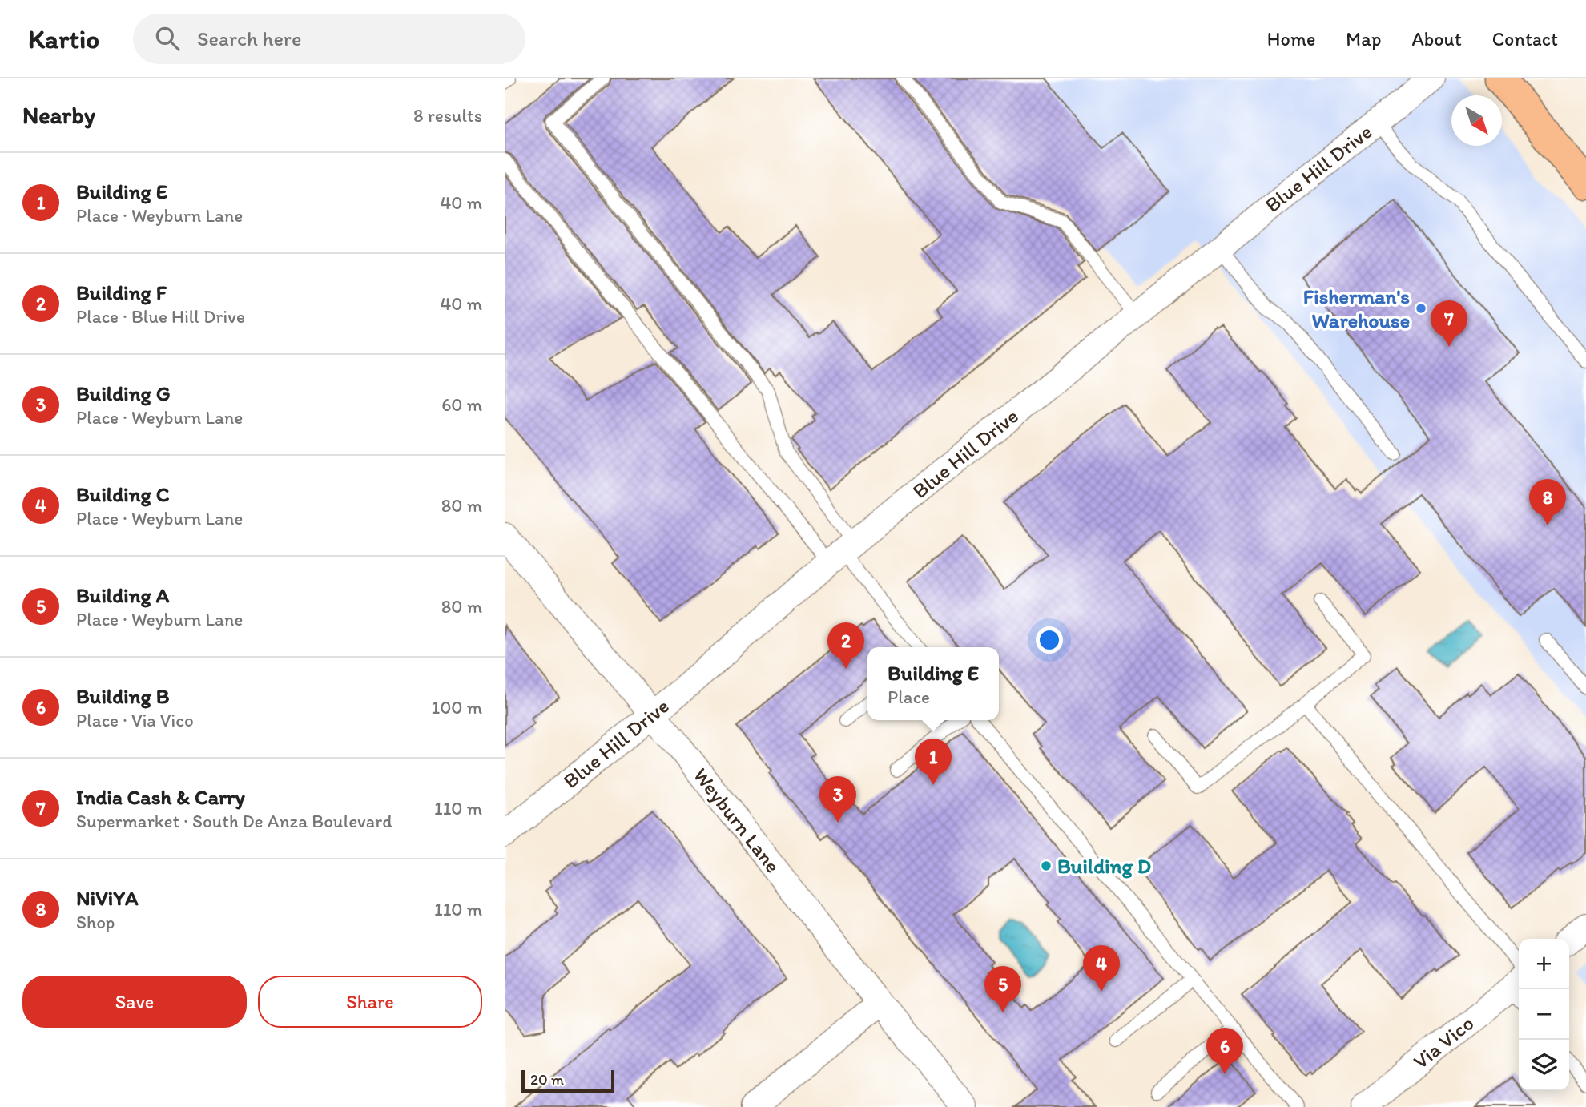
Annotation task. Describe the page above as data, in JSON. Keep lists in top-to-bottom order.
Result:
{
  "streets": {
    "street": ["Blue Hill Drive", "Weyburn Lane", "Via Vico"]
  },
  "crossings": [
    ["Blue Hill Drive", "Weyburn Lane"]
  ],
  "places": ["Fisherman's Warehouse", "Building D"],
  "scale_bar": "20 m",
  "north": "bottom right",
  "page": {
    "header": "Kartio",
    "search": "Search here",
    "nav": [
      "Home",
      "Map",
      "About",
      "Contact"
    ],
    "heading": ["Nearby", "8 results"],
    "list": [
      {
        "mark": "1",
        "name": "Building E",
        "note": "Place · Weyburn Lane",
        "value": "40 m"
      },
      {
        "mark": "2",
        "name": "Building F",
        "note": "Place · Blue Hill Drive",
        "value": "40 m"
      },
      {
        "mark": "3",
        "name": "Building G",
        "note": "Place · Weyburn Lane",
        "value": "60 m"
      },
      {
        "mark": "4",
        "name": "Building C",
        "note": "Place · Weyburn Lane",
        "value": "80 m"
      },
      {
        "mark": "5",
        "name": "Building A",
        "note": "Place · Weyburn Lane",
        "value": "80 m"
      },
      {
        "mark": "6",
        "name": "Building B",
        "note": "Place · Via Vico",
        "value": "100 m"
      },
      {
        "mark": "7",
        "name": "India Cash & Carry",
        "note": "Supermarket · South De Anza Boulevard",
        "value": "110 m"
      },
      {
        "mark": "8",
        "name": "NiViYA",
        "note": "Shop",
        "value": "110 m"
      }
    ],
    "pins": [
      "7",
      "8",
      "2",
      "1",
      "3",
      "4",
      "5",
      "6"
    ],
    "popup": ["Building E", "Place"],
    "map_buttons": ["+", "−"],
    "buttons": ["Save", "Share"],
    "scale": "20 m"
  }
}
